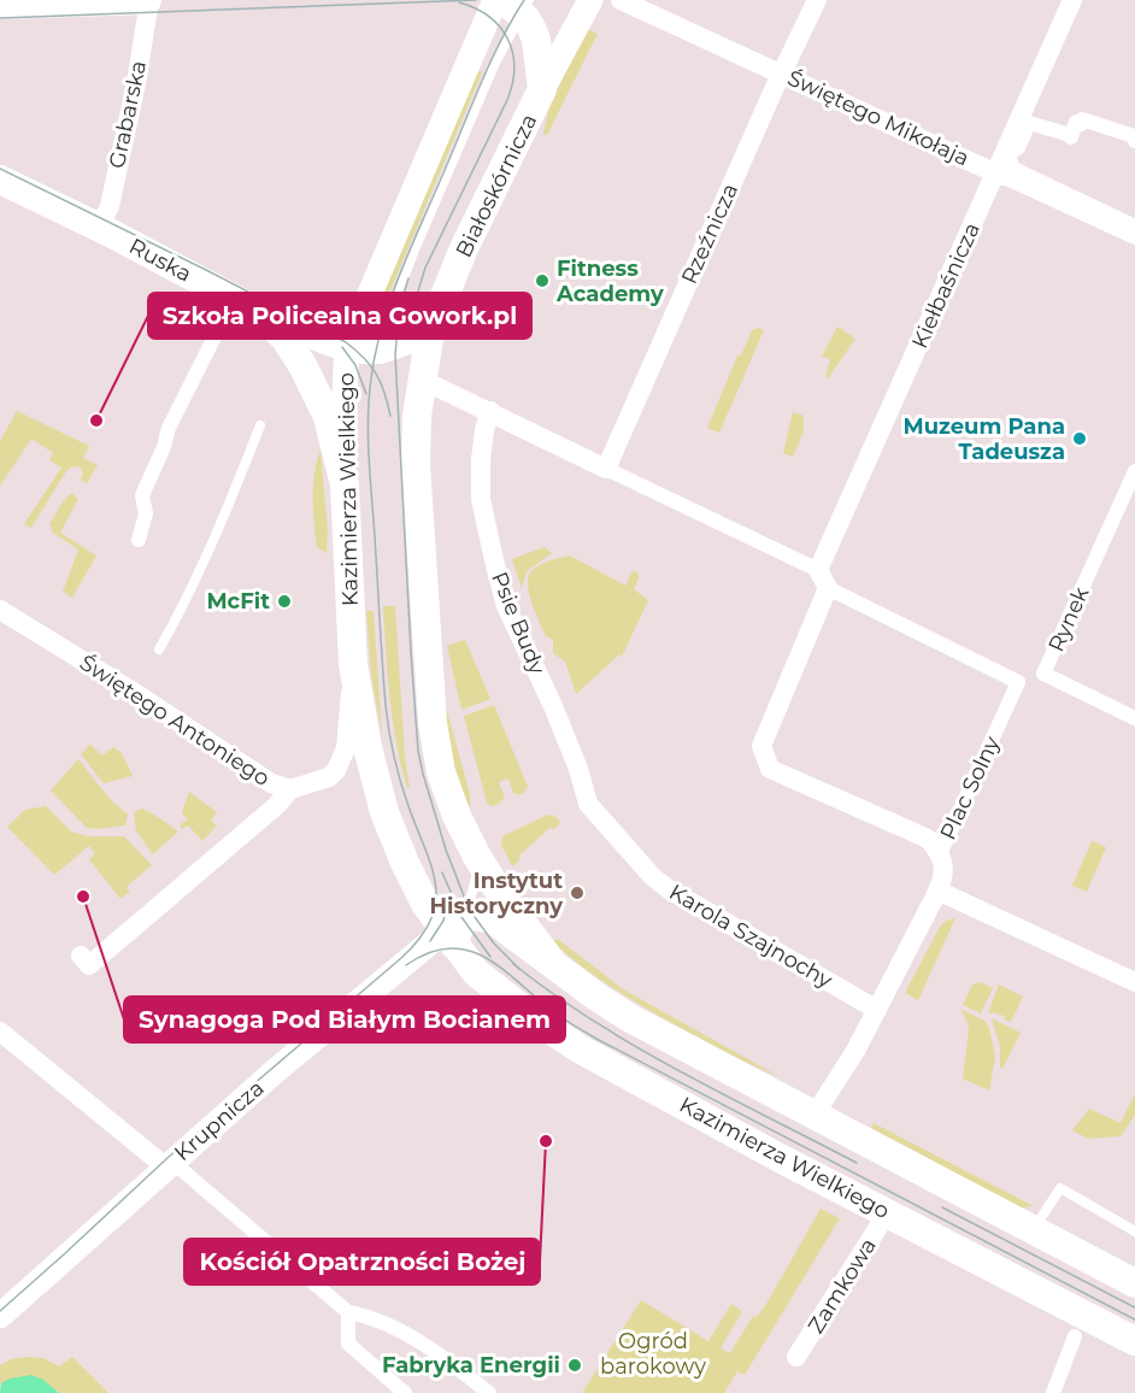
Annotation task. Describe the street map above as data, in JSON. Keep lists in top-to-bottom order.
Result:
{
  "streets": {
    "main road": ["Białoskórnicza", "Ruska", "Kazimierza Wielkiego"],
    "street": [
      "Grabarska",
      "Świętego Mikołaja",
      "Rzeźnicza",
      "Kiełbaśnicza",
      "Rynek",
      "Psie Budy",
      "Świętego Antoniego",
      "Plac Solny",
      "Karola Szajnochy",
      "Krupnicza",
      "Zamkowa"
    ]
  },
  "crossings": [
    ["Grabarska", "Ruska"],
    ["Świętego Mikołaja", "Rzeźnicza"],
    ["Świętego Mikołaja", "Kiełbaśnicza"],
    ["Ruska", "Kazimierza Wielkiego"],
    ["Kazimierza Wielkiego", "Świętego Antoniego"],
    ["Kazimierza Wielkiego", "Krupnicza"],
    ["Kazimierza Wielkiego", "Zamkowa"],
    ["Psie Budy", "Karola Szajnochy"]
  ],
  "parks": ["Ogród barokowy"],
  "places": [
    "Fitness Academy",
    "Szkoła Policealna Gowork.pl",
    "Muzeum Pana Tadeusza",
    "McFit",
    "Instytut Historyczny",
    "Synagoga Pod Białym Bocianem",
    "Kościół Opatrzności Bożej",
    "Fabryka Energii"
  ]
}
